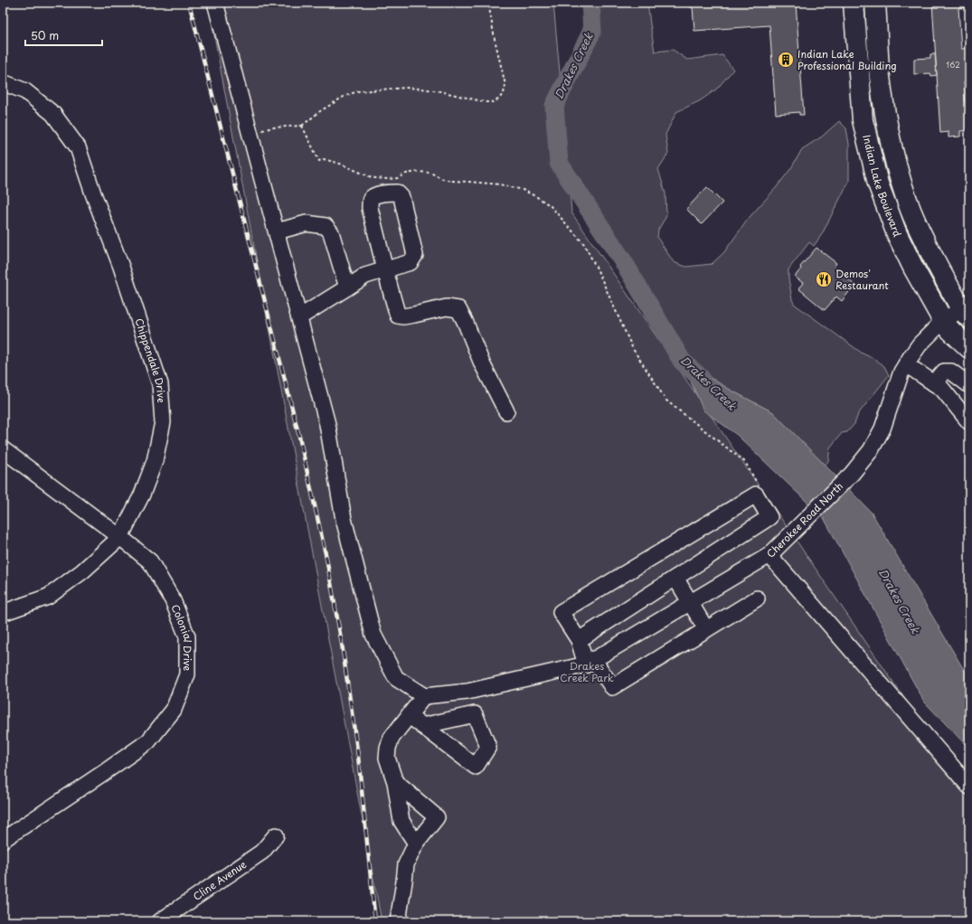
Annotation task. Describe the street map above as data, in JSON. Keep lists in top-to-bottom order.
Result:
{
  "streets": {
    "main road": ["Indian Lake Boulevard"],
    "street": [
      "Chippendale Drive",
      "Cherokee Road North",
      "Colonial Drive",
      "Cline Avenue"
    ]
  },
  "crossings": [
    ["Indian Lake Boulevard", "Cherokee Road North"],
    ["Chippendale Drive", "Colonial Drive"]
  ],
  "water": ["Drakes Creek"],
  "parks": ["Drakes Creek Park"],
  "places": {
    "building": ["Indian Lake Professional Building"],
    "restaurant": ["Demos' Restaurant"]
  },
  "house_numbers": ["162"],
  "scale_bar": "50 m"
}
